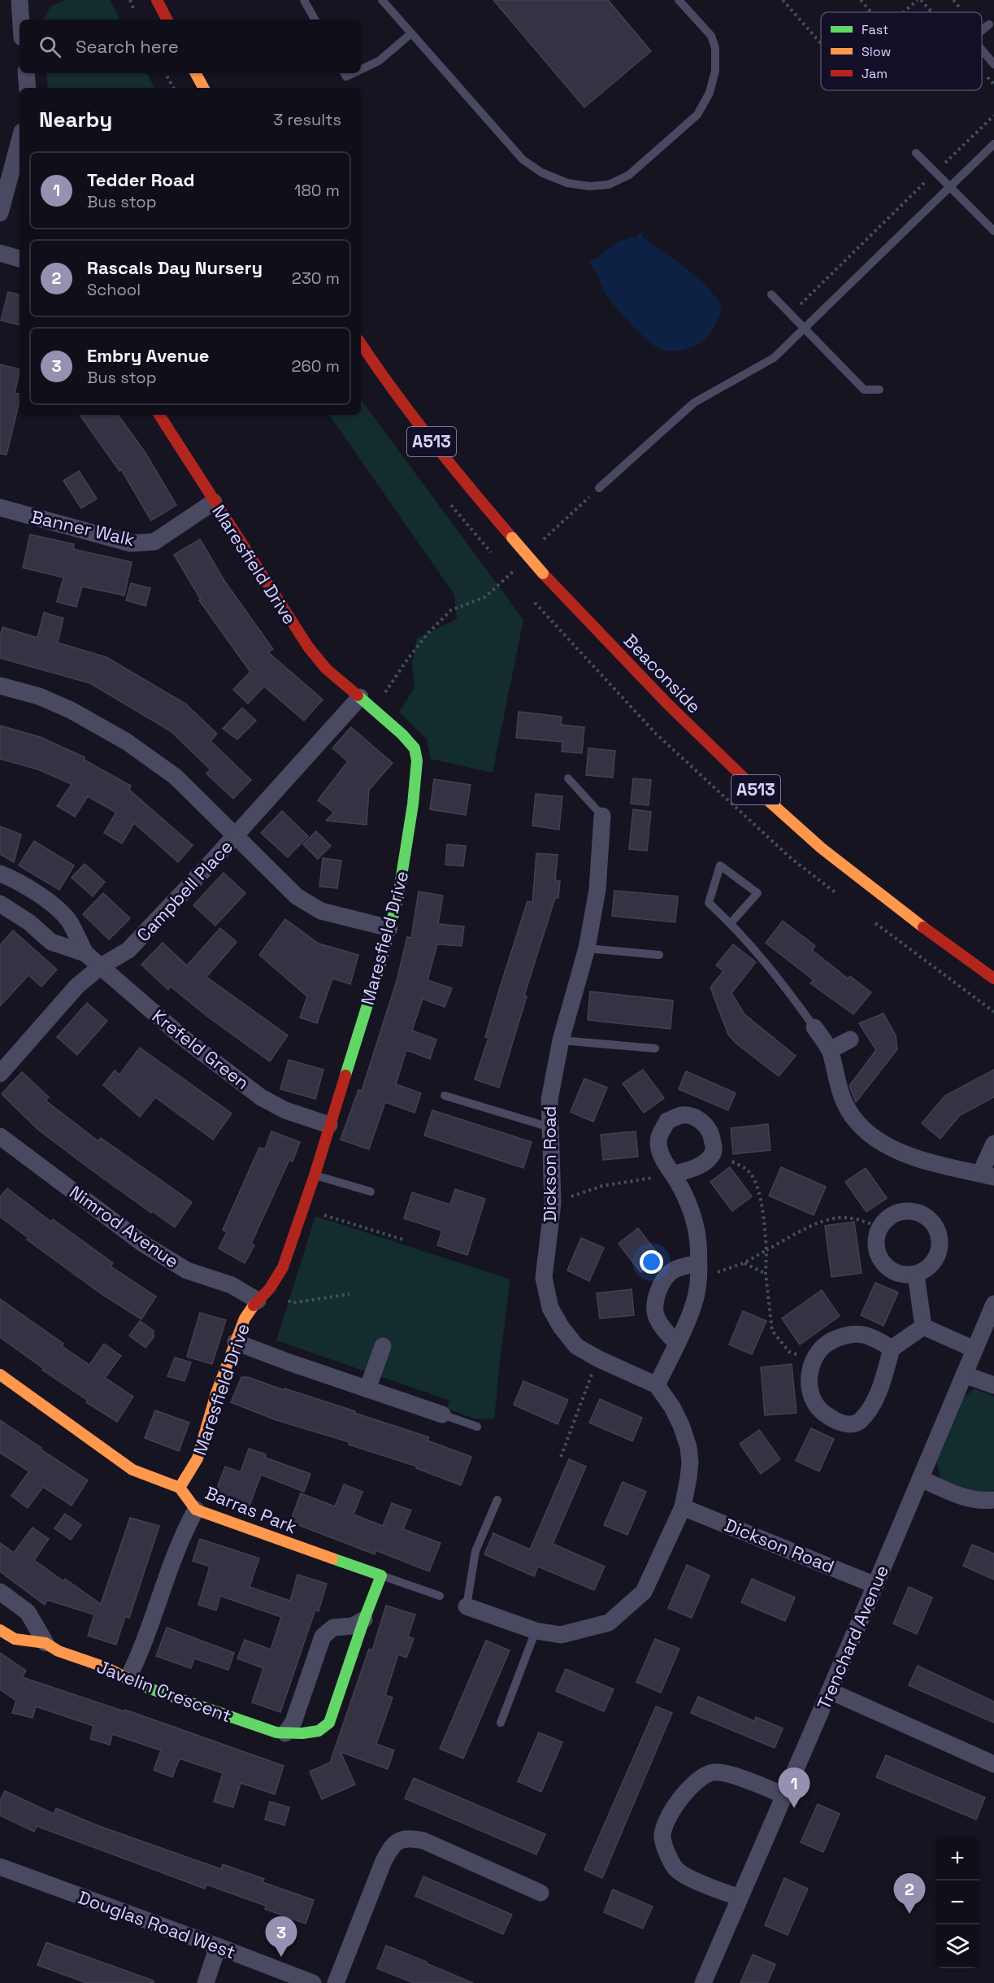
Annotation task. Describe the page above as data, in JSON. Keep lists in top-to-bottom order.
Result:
{
  "streets": {
    "main road": [
      "A513",
      "Maresfield Drive",
      "Beaconside",
      "Barras Park",
      "Javelin Crescent"
    ],
    "street": [
      "Banner Walk",
      "Campbell Place",
      "Krefeld Green",
      "Dickson Road",
      "Nimrod Avenue",
      "Trenchard Avenue",
      "Douglas Road West"
    ]
  },
  "crossings": [
    ["Banner Walk", "Maresfield Drive"],
    ["Maresfield Drive", "Campbell Place"],
    ["Maresfield Drive", "Krefeld Green"],
    ["Maresfield Drive", "Nimrod Avenue"],
    ["Maresfield Drive", "Barras Park"],
    ["Campbell Place", "Krefeld Green"],
    ["Dickson Road", "Trenchard Avenue"],
    ["Barras Park", "Javelin Crescent"]
  ],
  "legend": ["Fast", "Slow", "Jam"],
  "page": {
    "search": "Search here",
    "heading": ["Nearby", "3 results"],
    "list": [
      {
        "mark": "1",
        "name": "Tedder Road",
        "note": "Bus stop",
        "value": "180 m"
      },
      {
        "mark": "2",
        "name": "Rascals Day Nursery",
        "note": "School",
        "value": "230 m"
      },
      {
        "mark": "3",
        "name": "Embry Avenue",
        "note": "Bus stop",
        "value": "260 m"
      }
    ],
    "pins": ["1", "2", "3"],
    "map_buttons": ["+", "−"]
  }
}
